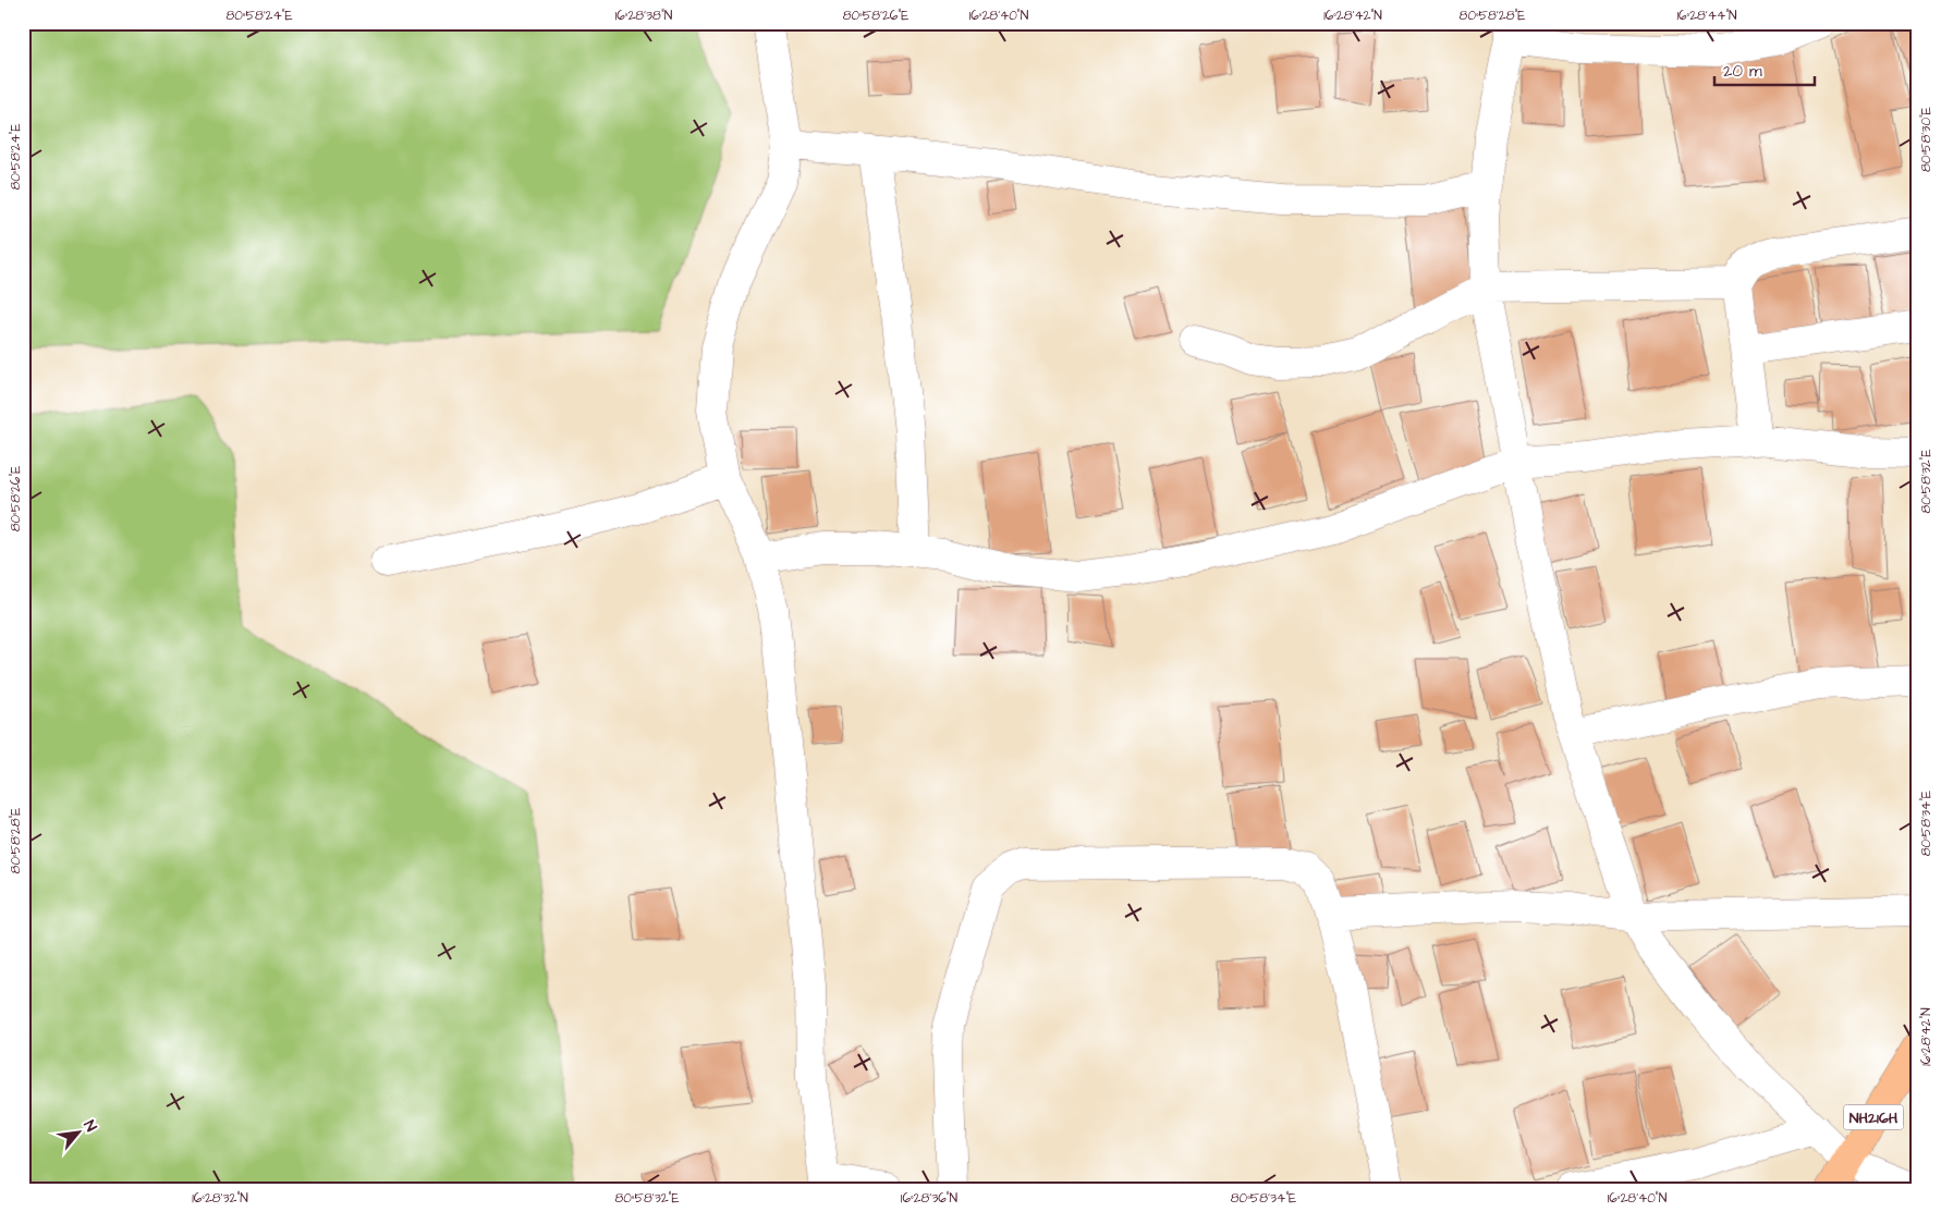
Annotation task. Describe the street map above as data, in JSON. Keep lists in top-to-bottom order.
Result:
{
  "streets": {
    "highway": ["NH216H"]
  },
  "scale_bar": "20 m",
  "north": "top right",
  "coordinates": [
    "80°58'24\"E",
    "16°28'38\"N",
    "80°58'26\"E",
    "16°28'40\"N",
    "16°28'42\"N",
    "80°58'28\"E",
    "16°28'44\"N",
    "80°58'30\"E",
    "80°58'32\"E",
    "80°58'34\"E",
    "16°28'32\"N",
    "16°28'36\"N"
  ]
}
